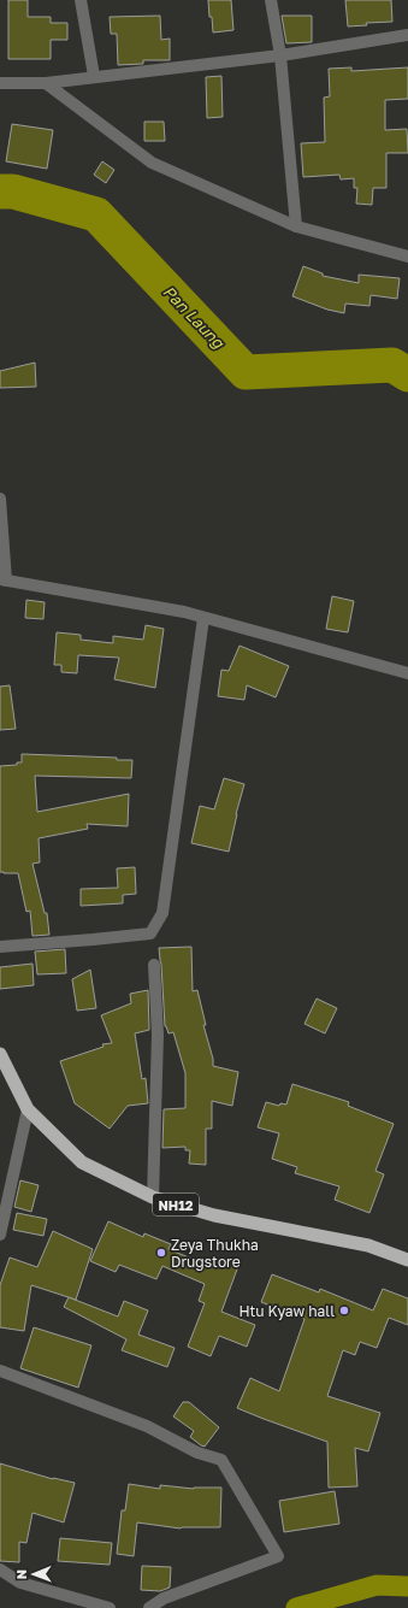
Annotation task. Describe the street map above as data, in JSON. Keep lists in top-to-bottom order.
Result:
{
  "streets": {
    "highway": ["NH12"]
  },
  "water": ["Pan Laung"],
  "places": ["Zeya Thukha Drugstore", "Htu Kyaw hall"],
  "north": "left"
}
